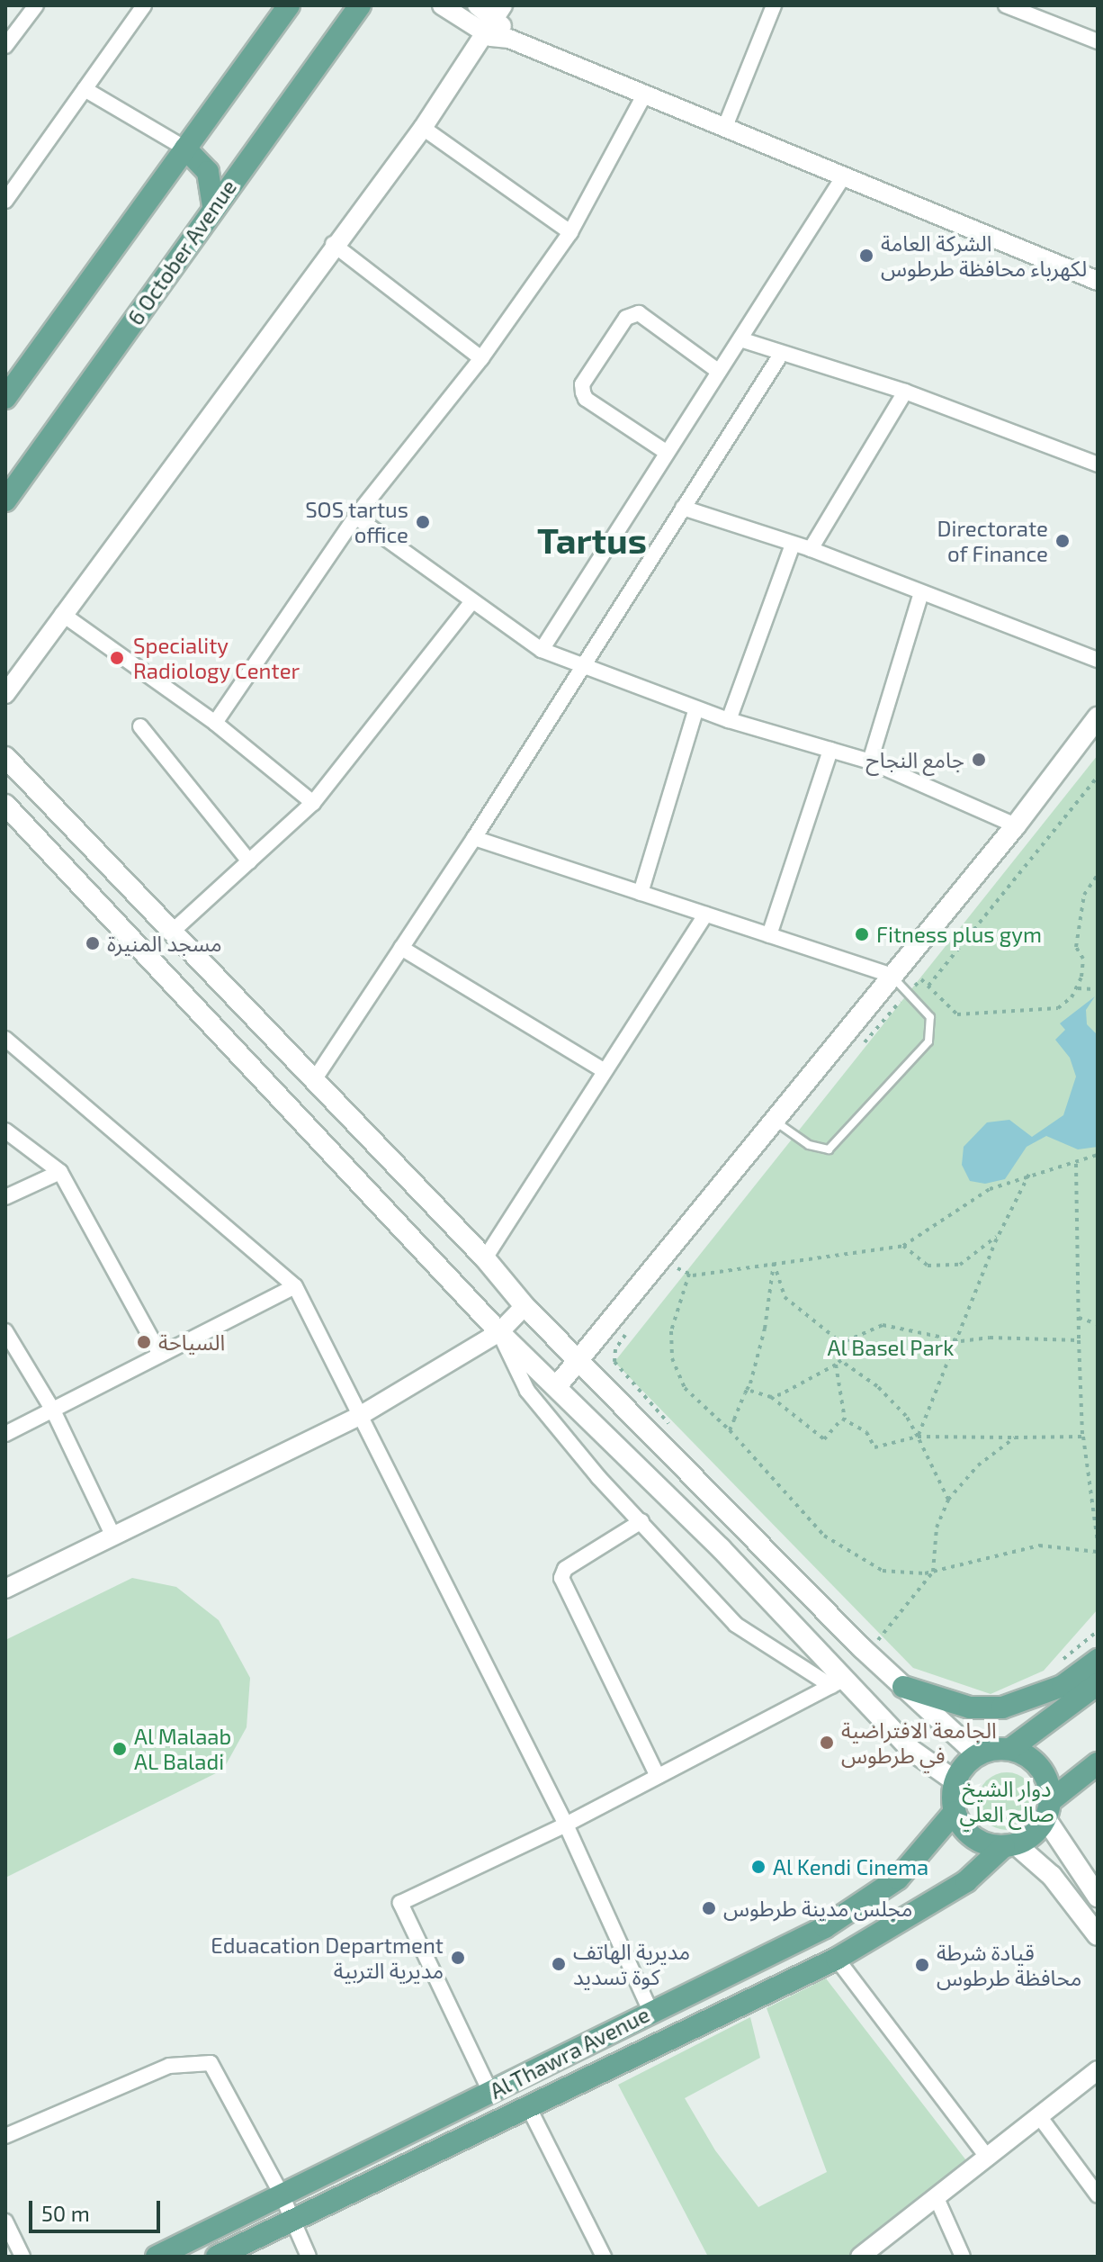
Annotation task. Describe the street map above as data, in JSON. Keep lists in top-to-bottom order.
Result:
{
  "streets": {
    "main road": ["6 October Avenue", "Al Thawra Avenue"]
  },
  "districts": ["Tartus"],
  "parks": ["Al Basel Park", "دوار الشيخ صالح العلي"],
  "places": [
    "الشركة العامة لكهرباء محافظة طرطوس",
    "SOS tartus office",
    "Directorate of Finance",
    "Speciality Radiology Center",
    "جامع النجاح",
    "Fitness plus gym",
    "مسجد المنيرة",
    "السياحة",
    "الجامعة الافتراضية في طرطوس",
    "Al Malaab AL Baladi",
    "Al Kendi Cinema",
    "مجلس مدينة طرطوس",
    "Eduacation Department مديرية التربية",
    "مديرية الهاتف كوة تسديد",
    "قيادة شرطة محافظة طرطوس"
  ],
  "scale_bar": "50 m"
}
